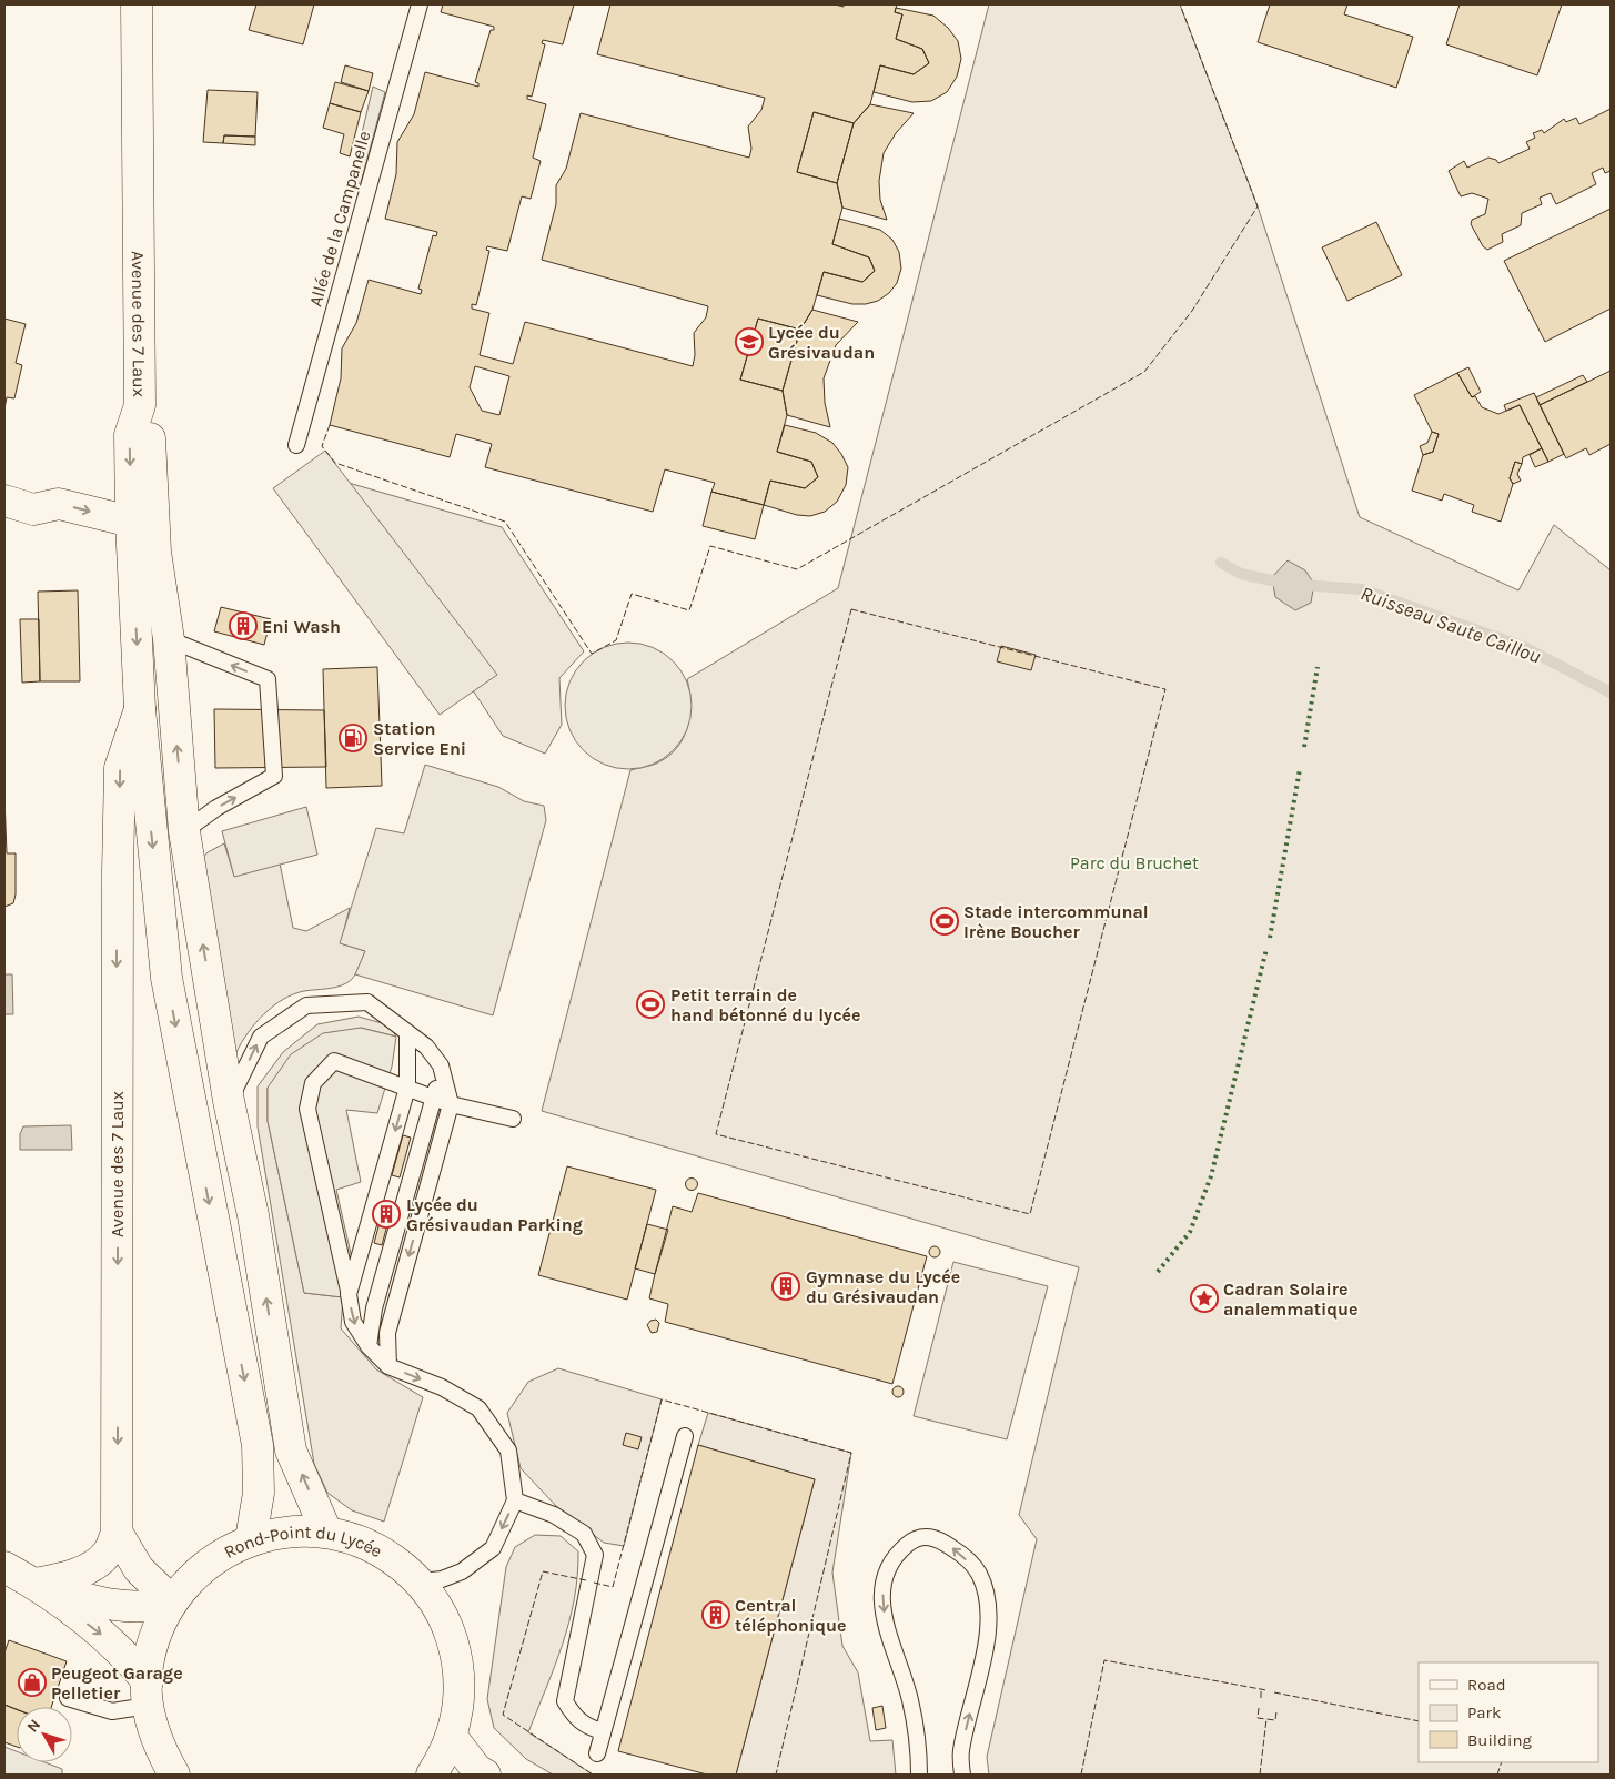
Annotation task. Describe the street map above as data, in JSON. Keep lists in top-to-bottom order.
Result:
{
  "streets": {
    "main road": ["Avenue des 7 Laux", "Rond-Point du Lycée"],
    "lane": ["Allée de la Campanelle"]
  },
  "crossings": [
    ["Avenue des 7 Laux", "Rond-Point du Lycée"]
  ],
  "water": ["Ruisseau Saute Caillou"],
  "parks": ["Parc du Bruchet"],
  "places": {
    "school or university": ["Lycée du Grésivaudan"],
    "building": [
      "Eni Wash",
      "Lycée du Grésivaudan Parking",
      "Gymnase du Lycée du Grésivaudan",
      "Central téléphonique"
    ],
    "fuel station": ["Station Service Eni"],
    "sports": ["Stade intercommunal Irène Boucher", "Petit terrain de hand bétonné du lycée"],
    "place": ["Cadran Solaire analemmatique"],
    "shop": ["Peugeot Garage Pelletier"]
  },
  "legend": ["Road", "Park", "Building"],
  "north": "top left"
}
